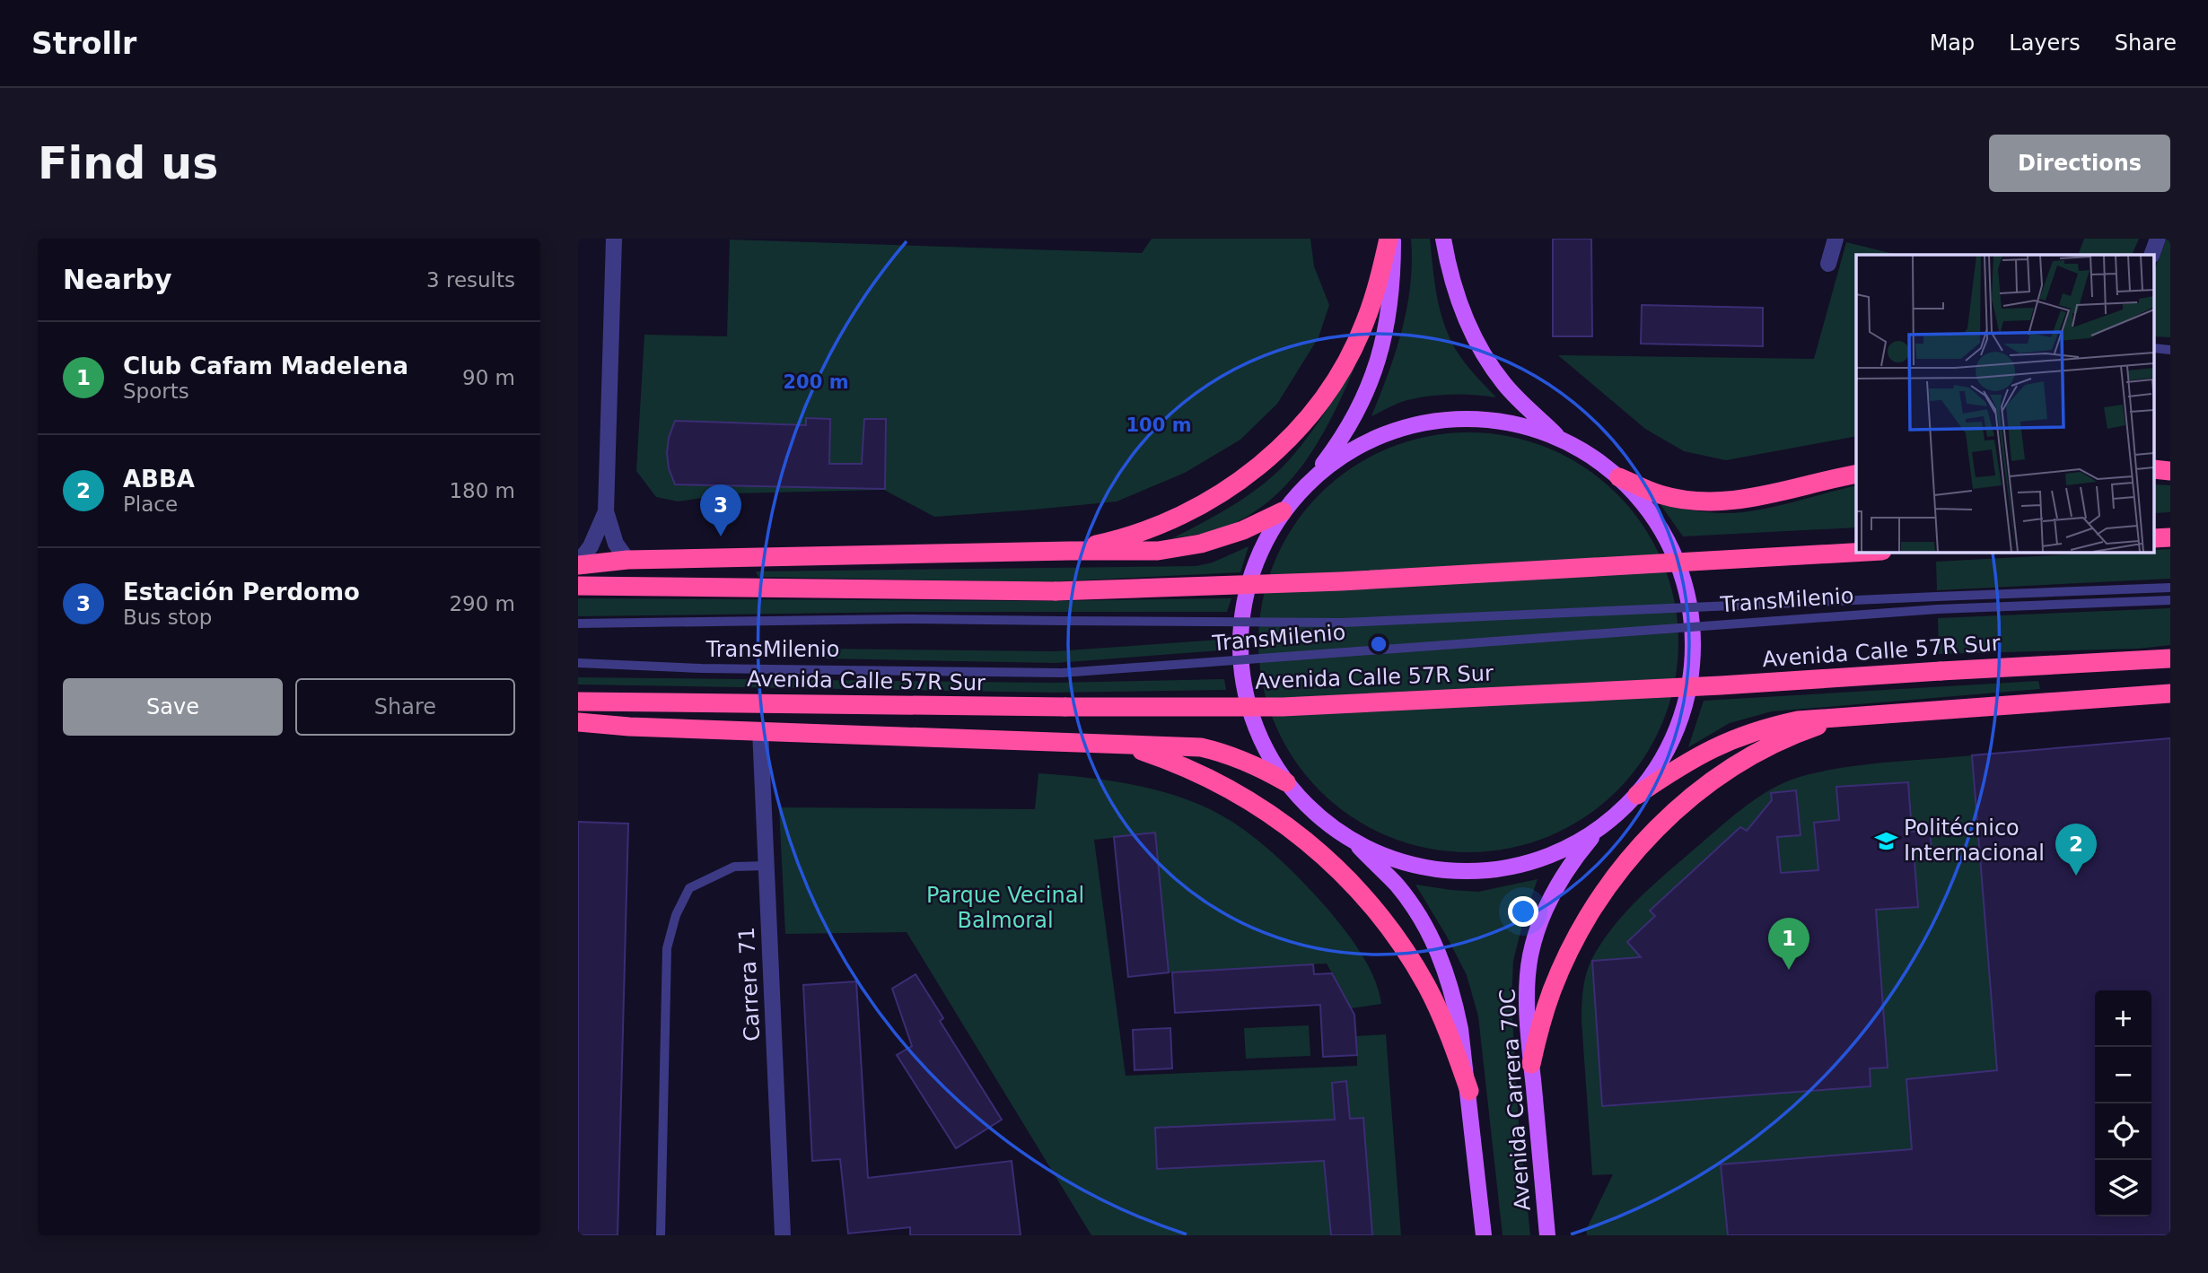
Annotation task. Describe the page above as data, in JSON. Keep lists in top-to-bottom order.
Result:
{
  "streets": {
    "highway": ["Avenida Calle 57R Sur"],
    "main road": ["Avenida Carrera 70C"],
    "street": ["Carrera 71"],
    "lane": ["TransMilenio"]
  },
  "parks": ["Parque Vecinal Balmoral"],
  "places": {
    "school or university": ["Politécnico Internacional"]
  },
  "page": {
    "header": "Strollr",
    "nav": ["Map", "Layers", "Share"],
    "buttons": [
      "Directions",
      ["Save", "Share"]
    ],
    "title": "Find us",
    "heading": ["Nearby", "3 results"],
    "list": [
      {
        "mark": "1",
        "name": "Club Cafam Madelena",
        "note": "Sports",
        "value": "90 m"
      },
      {
        "mark": "2",
        "name": "ABBA",
        "note": "Place",
        "value": "180 m"
      },
      {
        "mark": "3",
        "name": "Estación Perdomo",
        "note": "Bus stop",
        "value": "290 m"
      }
    ],
    "pins": ["3", "2", "1"],
    "map_buttons": ["+", "−"]
  },
  "rings": ["200 m", "100 m"]
}
